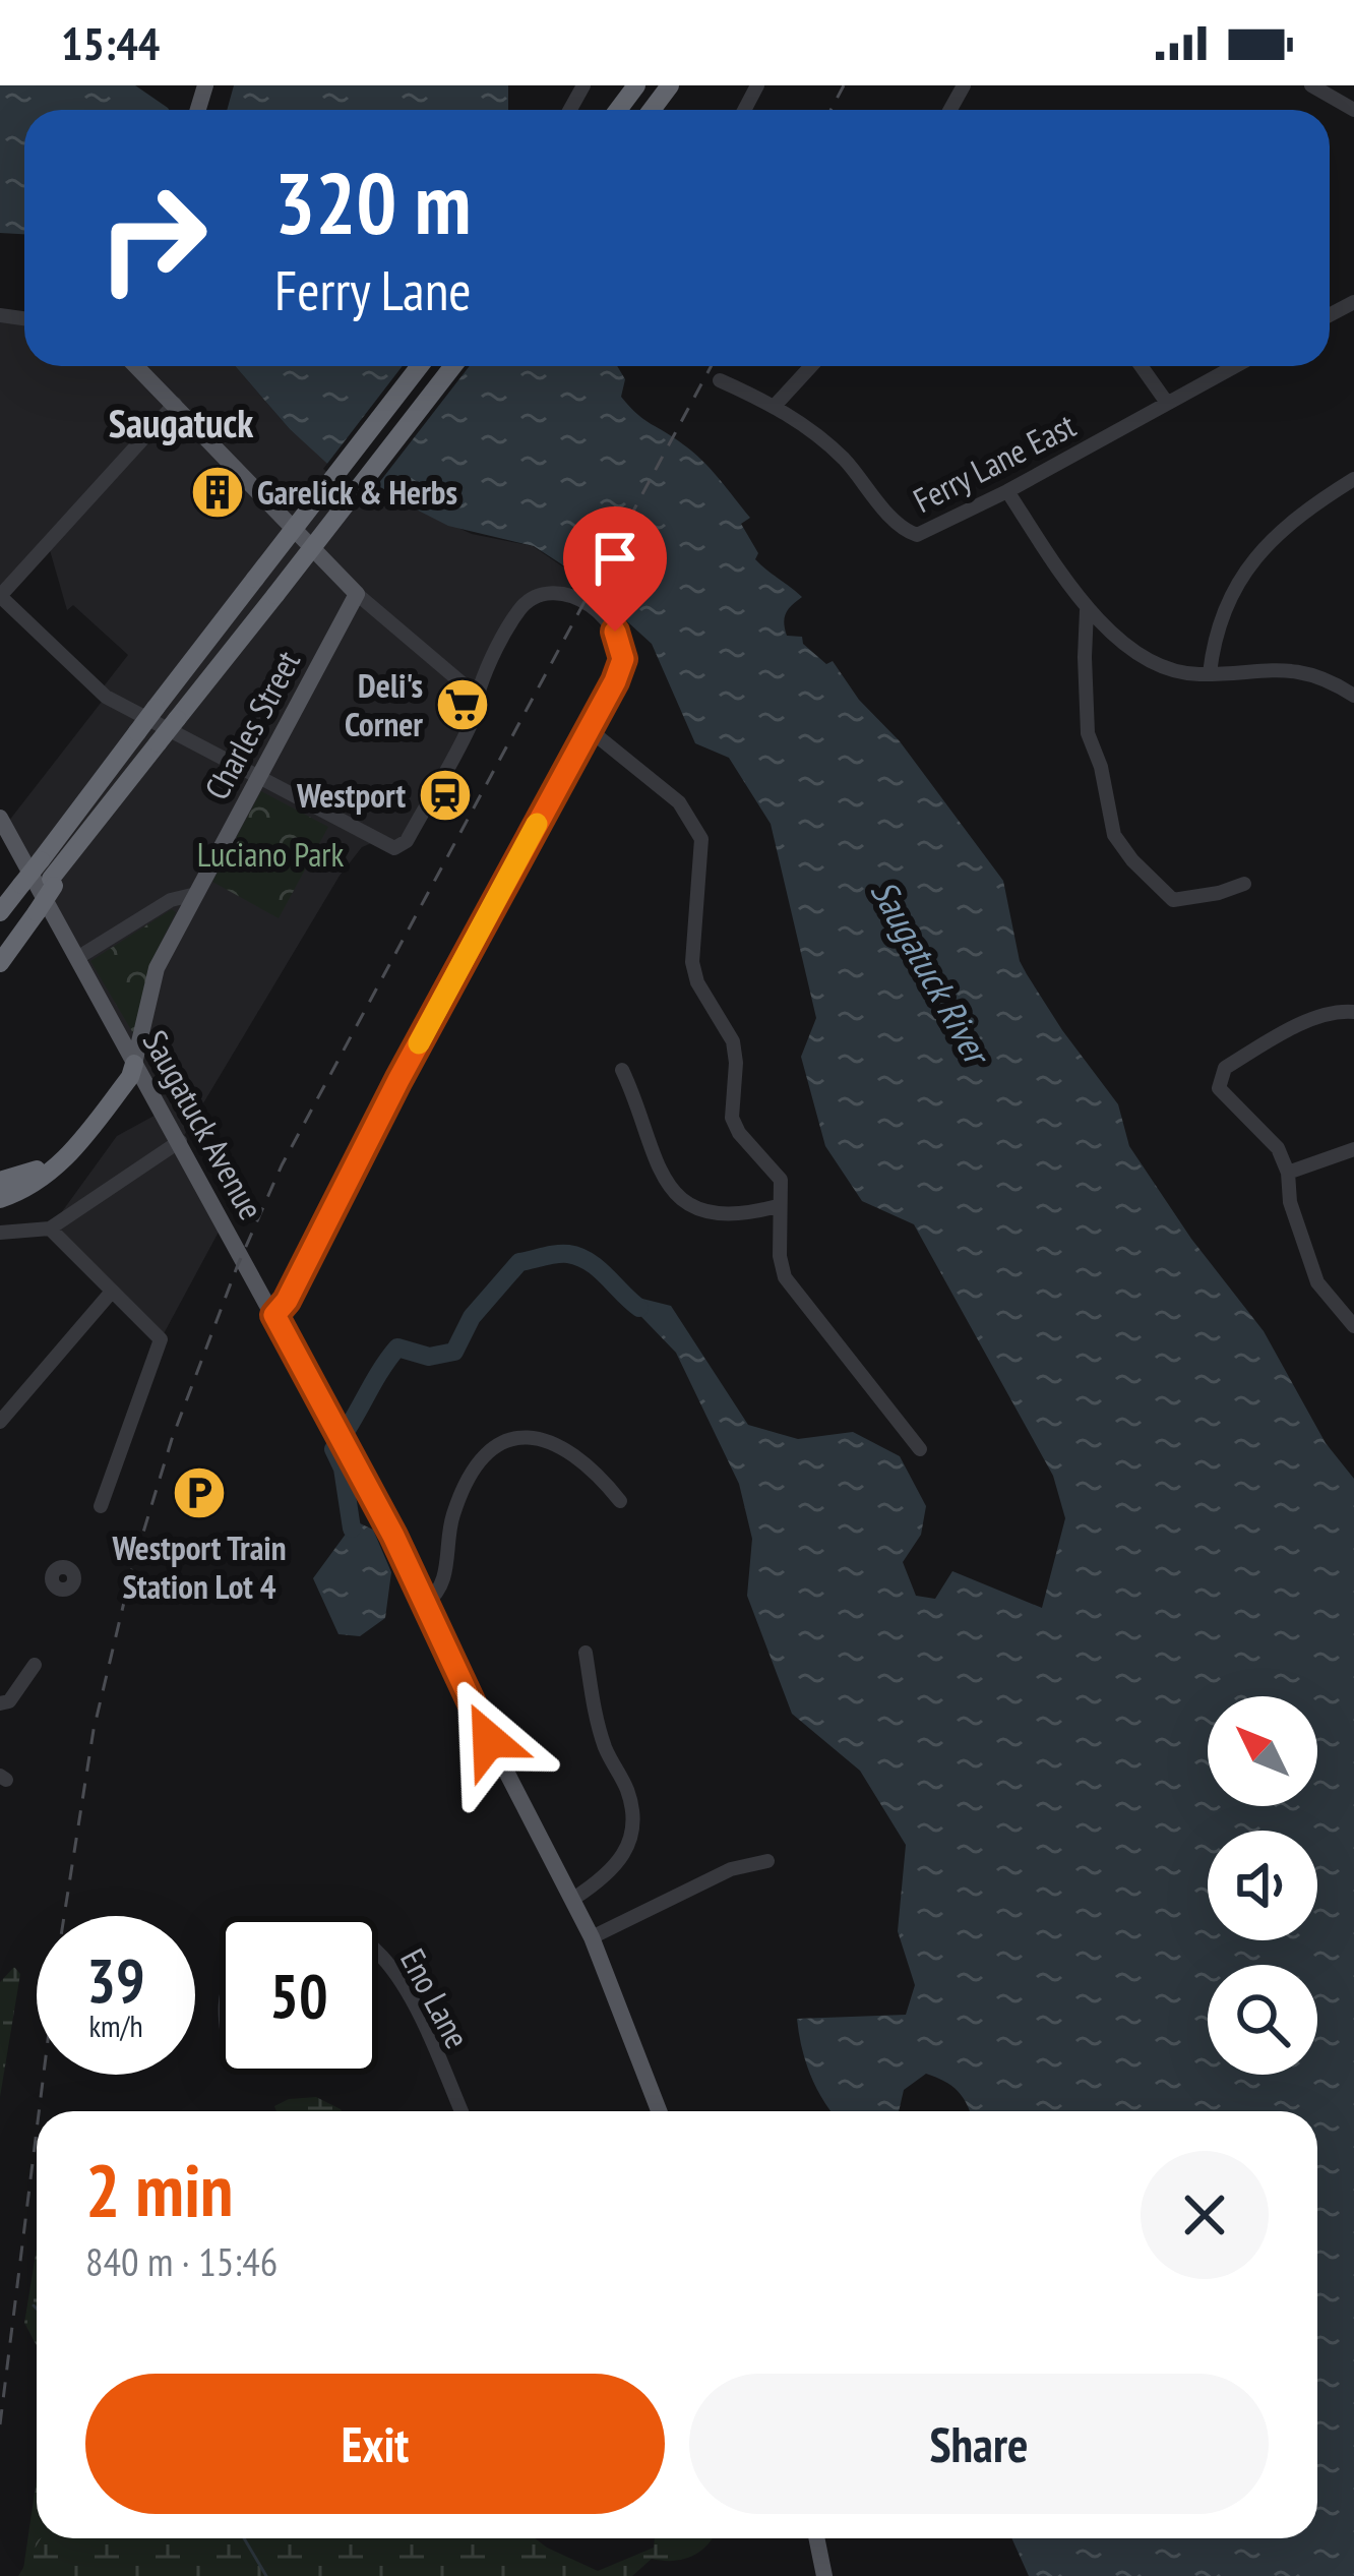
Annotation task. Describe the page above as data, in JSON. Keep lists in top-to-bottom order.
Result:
{
  "streets": {
    "main road": ["Charles Street", "Saugatuck Avenue"],
    "street": ["Ferry Lane East", "Eno Lane"]
  },
  "crossings": [
    ["Charles Street", "Saugatuck Avenue"]
  ],
  "districts": ["Saugatuck"],
  "water": ["Saugatuck River"],
  "parks": ["Luciano Park"],
  "places": {
    "building": ["Garelick & Herbs"],
    "supermarket": ["Deli's Corner"],
    "station": ["Westport"],
    "parking": ["Westport Train Station Lot 4"]
  },
  "north": "top left",
  "page": {
    "status": "15:44",
    "turn": ["320 m", "Ferry Lane"],
    "speed": "39 km/h",
    "limit": "50",
    "heading": ["2 min", "840 m · 15:46"],
    "buttons": ["Exit", "Share"]
  }
}
